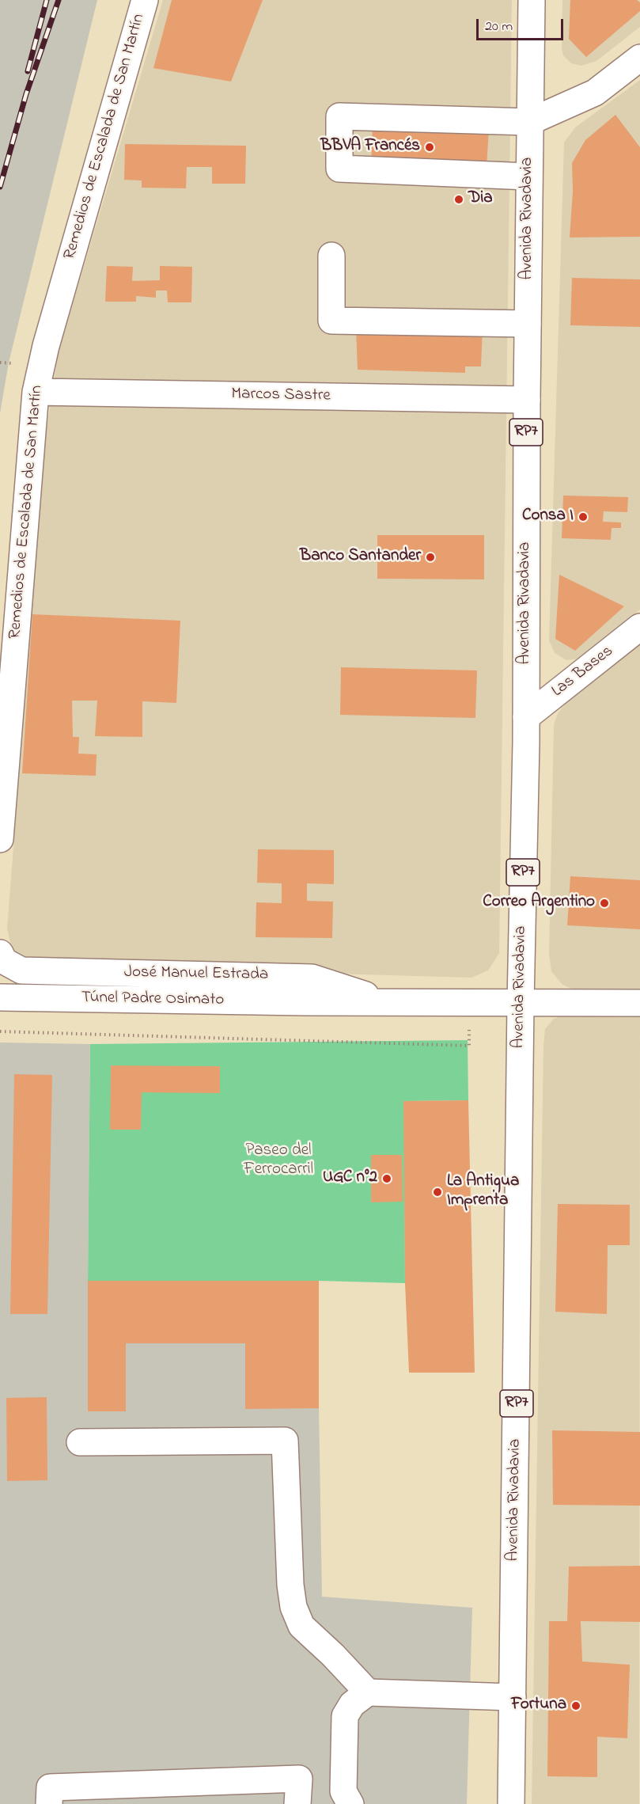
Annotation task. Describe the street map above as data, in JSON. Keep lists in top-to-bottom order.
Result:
{
  "streets": {
    "street": [
      "Remedios de Escalada de San Martín",
      "Avenida Rivadavia",
      "Marcos Sastre",
      "RP7",
      "Las Bases",
      "José Manuel Estrada",
      "Túnel Padre Osimato"
    ]
  },
  "crossings": [
    ["Remedios de Escalada de San Martín", "Marcos Sastre"],
    ["Avenida Rivadavia", "Marcos Sastre"],
    ["Avenida Rivadavia", "Las Bases"],
    ["Avenida Rivadavia", "José Manuel Estrada"],
    ["José Manuel Estrada", "Túnel Padre Osimato"]
  ],
  "parks": ["Paseo del Ferrocarril"],
  "places": [
    "BBVA Francés",
    "Dia",
    "Consa I",
    "Banco Santander",
    "Correo Argentino",
    "UGC n°2",
    "La Antigua Imprenta",
    "Fortuna"
  ],
  "scale_bar": "20 m"
}
